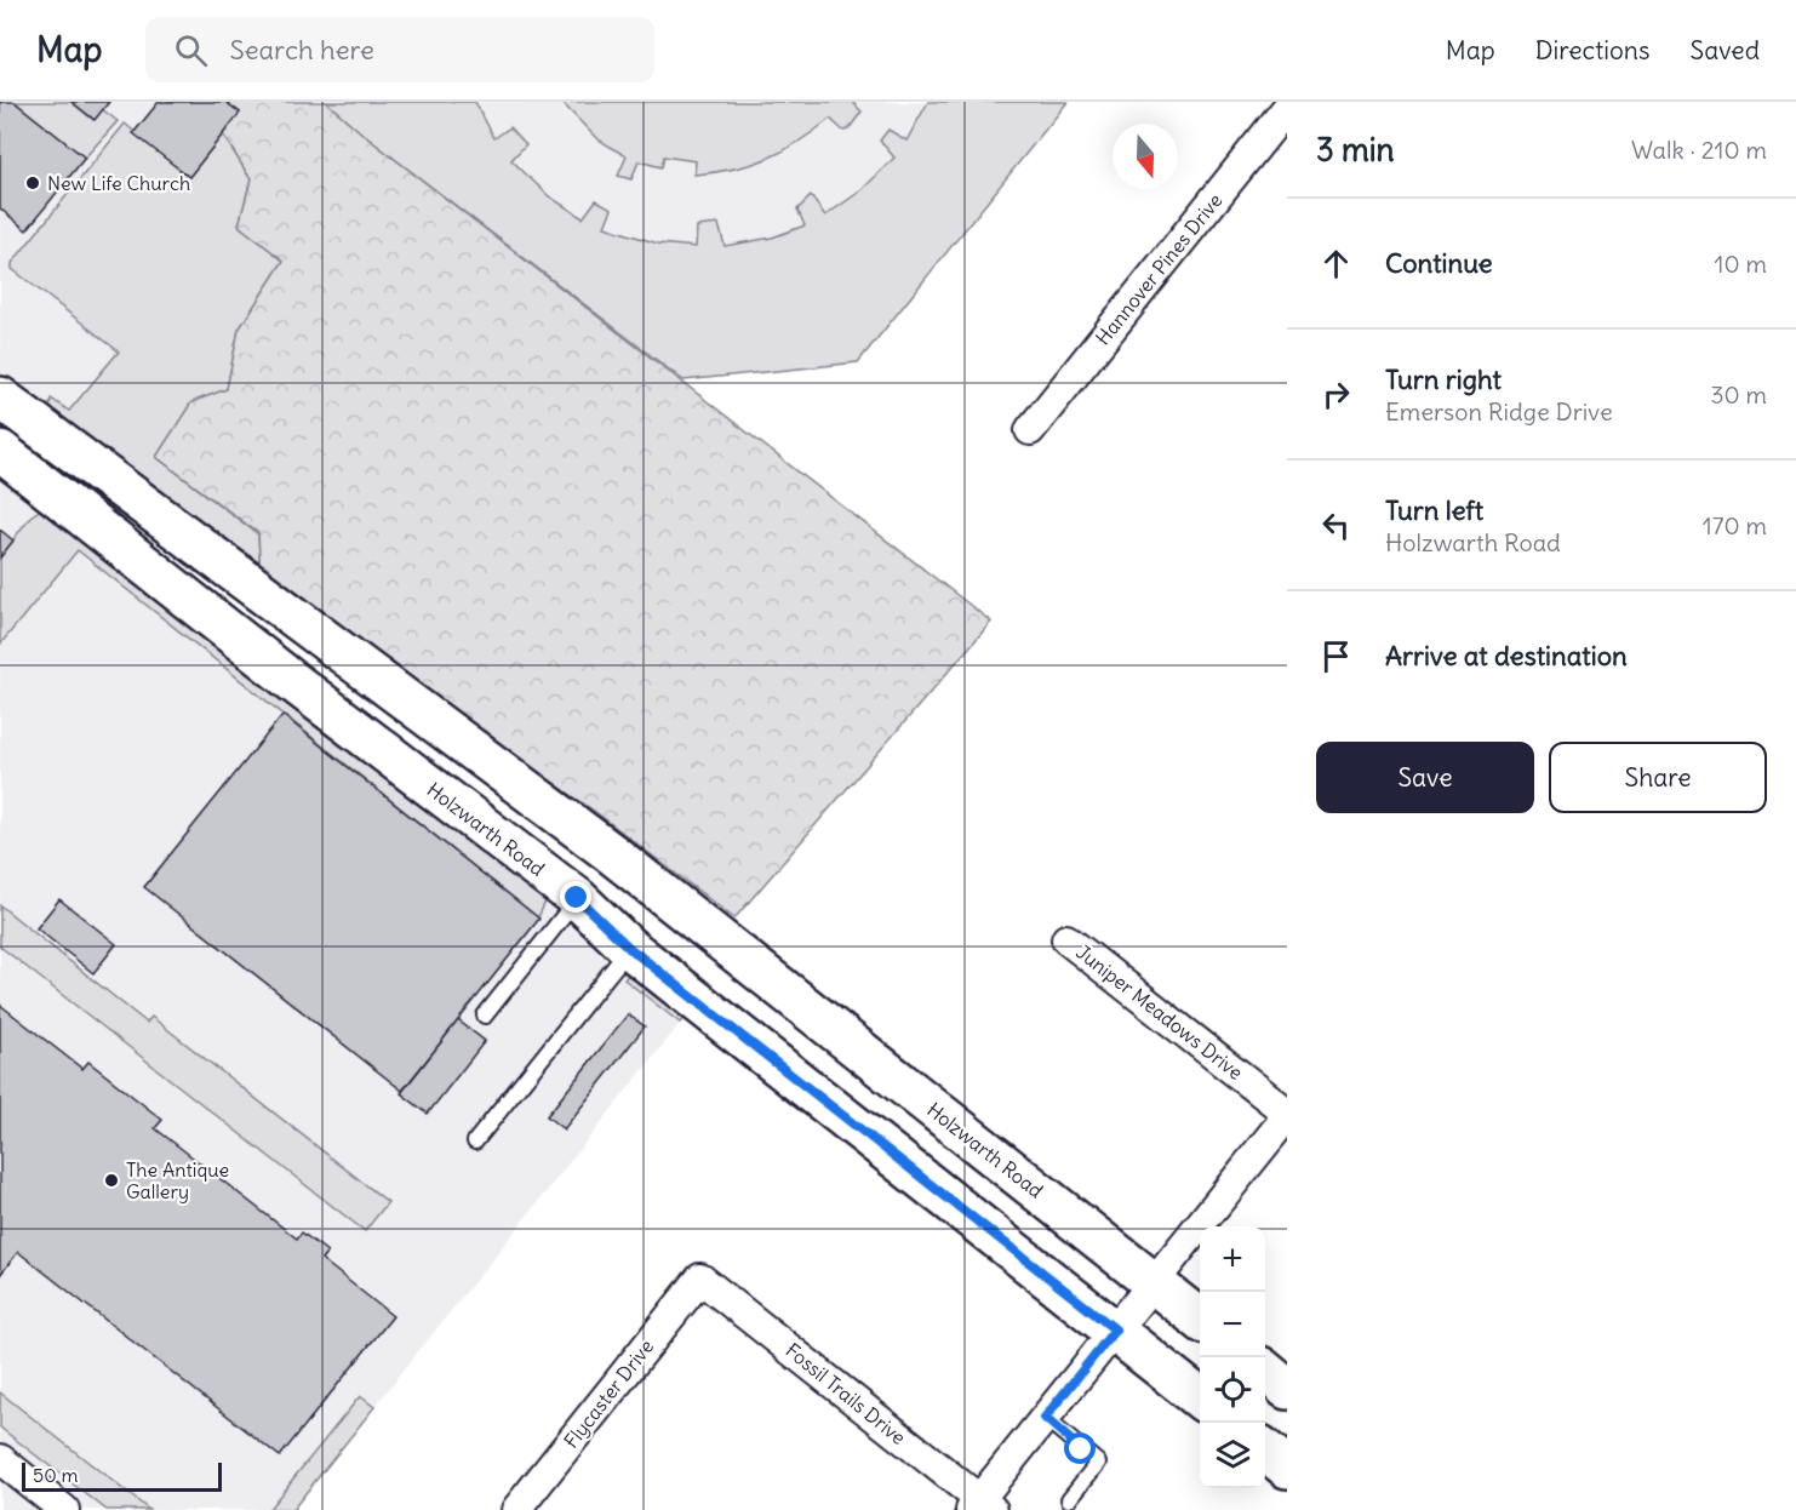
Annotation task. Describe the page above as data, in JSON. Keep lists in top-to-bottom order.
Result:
{
  "streets": {
    "main road": ["Holzwarth Road"],
    "street": [
      "Hannover Pines Drive",
      "Juniper Meadows Drive",
      "Flycaster Drive",
      "Fossil Trails Drive"
    ]
  },
  "crossings": [
    ["Flycaster Drive", "Fossil Trails Drive"]
  ],
  "places": ["New Life Church", "The Antique Gallery"],
  "scale_bar": "50 m",
  "north": "bottom",
  "page": {
    "header": "Map",
    "search": "Search here",
    "nav": ["Map", "Directions", "Saved"],
    "heading": ["3 min", "Walk · 210 m"],
    "list": [
      ["Continue", "10 m"],
      ["Turn right", "Emerson Ridge Drive", "30 m"],
      ["Turn left", "Holzwarth Road", "170 m"],
      "Arrive at destination"
    ],
    "buttons": ["Save", "Share"],
    "map_buttons": ["+", "−"],
    "scale": "50 m"
  }
}
